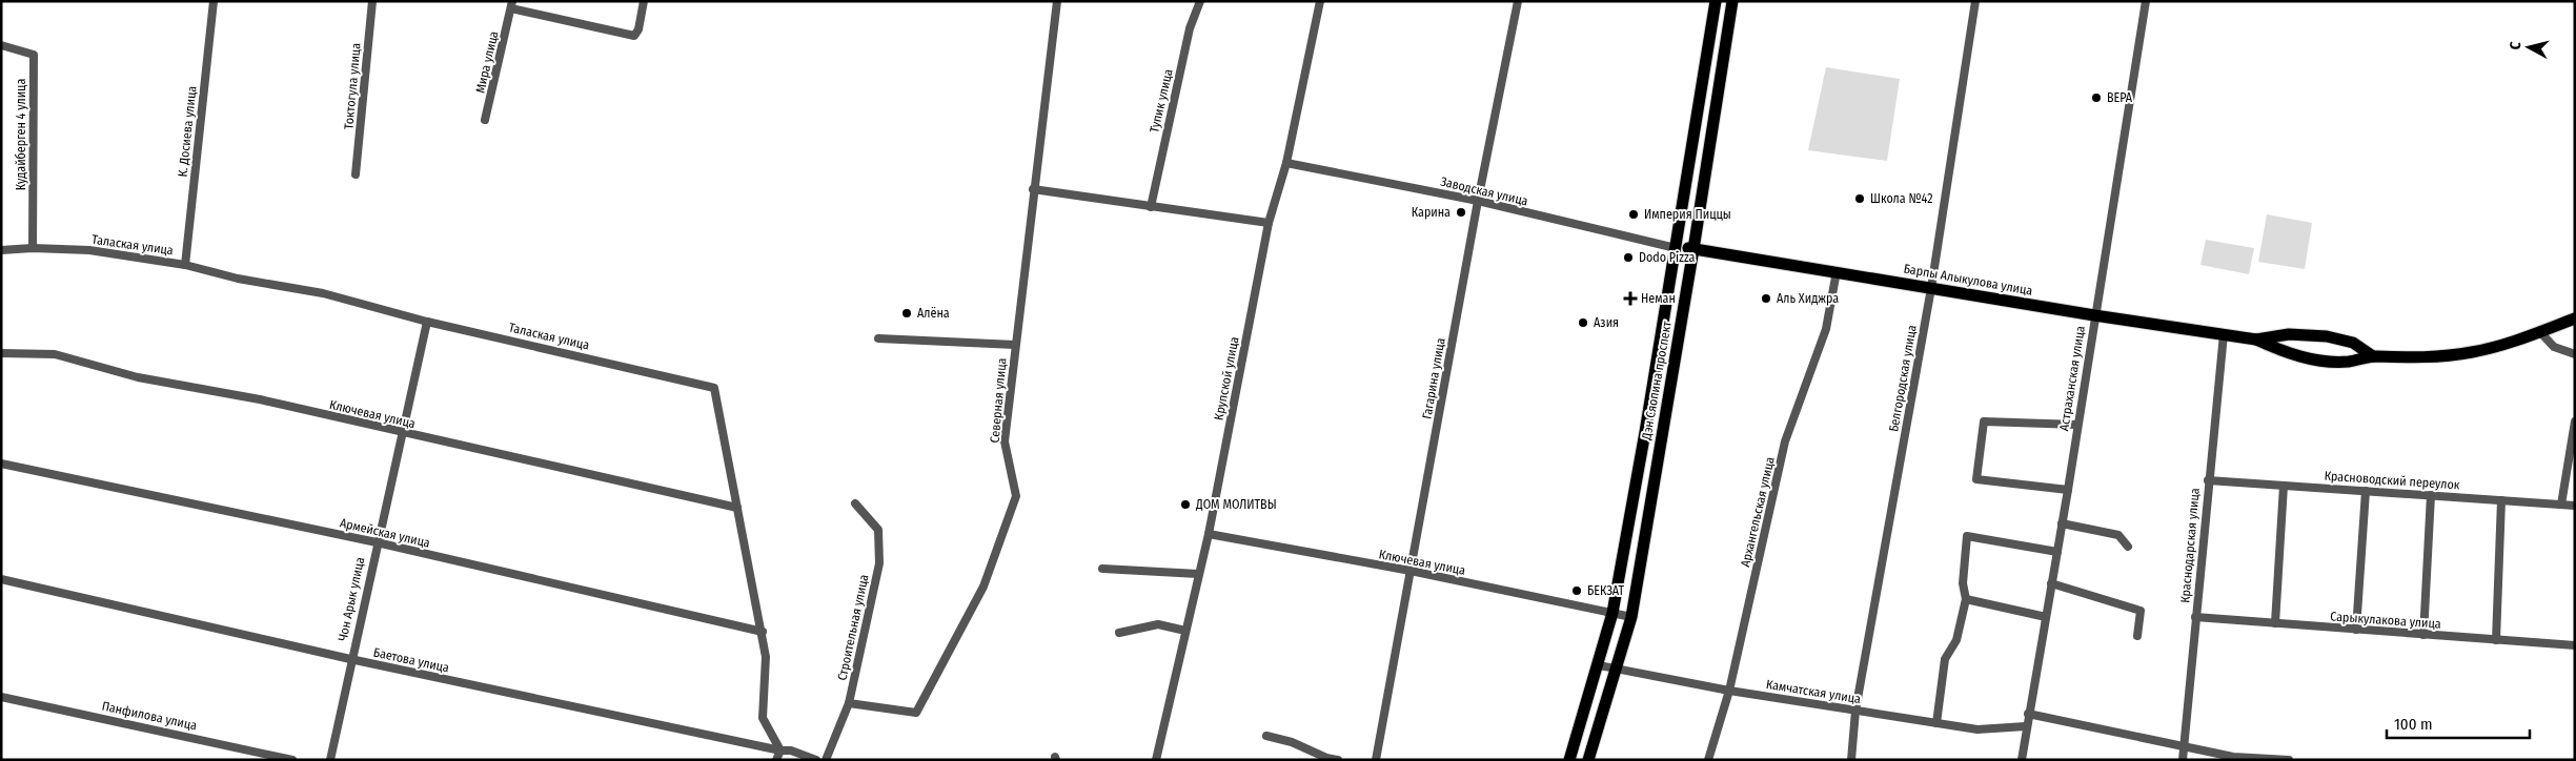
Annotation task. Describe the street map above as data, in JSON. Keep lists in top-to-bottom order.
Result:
{
  "streets": {
    "main road": ["Барпы Алыкулова улица", "Дэн Сяопина проспект"],
    "street": [
      "Мира улица",
      "Токтогула улица",
      "Тупик улица",
      "К. Досиева улица",
      "Кудайберген 4 улица",
      "Заводская улица",
      "Талаская улица",
      "Крупской улица",
      "Гагарина улица",
      "Белгородская улица",
      "Астраханская улица",
      "Северная улица",
      "Ключевая улица",
      "Красноводский переулок",
      "Архангельская улица",
      "Армейская улица",
      "Краснодарская улица",
      "Чон Арык улица",
      "Сарыкулакова улица",
      "Строительная улица",
      "Баетова улица",
      "Камчатская улица",
      "Панфилова улица"
    ]
  },
  "crossings": [
    ["К. Досиева улица", "Талаская улица"],
    ["Кудайберген 4 улица", "Талаская улица"],
    ["Заводская улица", "Барпы Алыкулова улица"],
    ["Заводская улица", "Крупской улица"],
    ["Заводская улица", "Гагарина улица"],
    ["Заводская улица", "Дэн Сяопина проспект"],
    ["Талаская улица", "Ключевая улица"],
    ["Талаская улица", "Армейская улица"],
    ["Талаская улица", "Чон Арык улица"],
    ["Талаская улица", "Баетова улица"],
    ["Барпы Алыкулова улица", "Белгородская улица"],
    ["Барпы Алыкулова улица", "Астраханская улица"],
    ["Барпы Алыкулова улица", "Дэн Сяопина проспект"],
    ["Барпы Алыкулова улица", "Архангельская улица"],
    ["Барпы Алыкулова улица", "Краснодарская улица"],
    ["Крупской улица", "Ключевая улица"],
    ["Гагарина улица", "Ключевая улица"],
    ["Белгородская улица", "Камчатская улица"],
    ["Астраханская улица", "Камчатская улица"],
    ["Дэн Сяопина проспект", "Ключевая улица"],
    ["Дэн Сяопина проспект", "Камчатская улица"],
    ["Северная улица", "Строительная улица"],
    ["Ключевая улица", "Чон Арык улица"],
    ["Красноводский переулок", "Краснодарская улица"],
    ["Архангельская улица", "Камчатская улица"],
    ["Армейская улица", "Чон Арык улица"],
    ["Краснодарская улица", "Сарыкулакова улица"],
    ["Чон Арык улица", "Баетова улица"]
  ],
  "places": {
    "other": [
      "ВЕРА",
      "Школа №42",
      "Карина",
      "Империя Пиццы",
      "Dodo Pizza",
      "Аль Хиджра",
      "Алёна",
      "Азия",
      "ДОМ МОЛИТВЫ",
      "БЕКЗАТ"
    ],
    "health": ["Неман"]
  },
  "scale_bar": "100 m",
  "north": "left"
}
